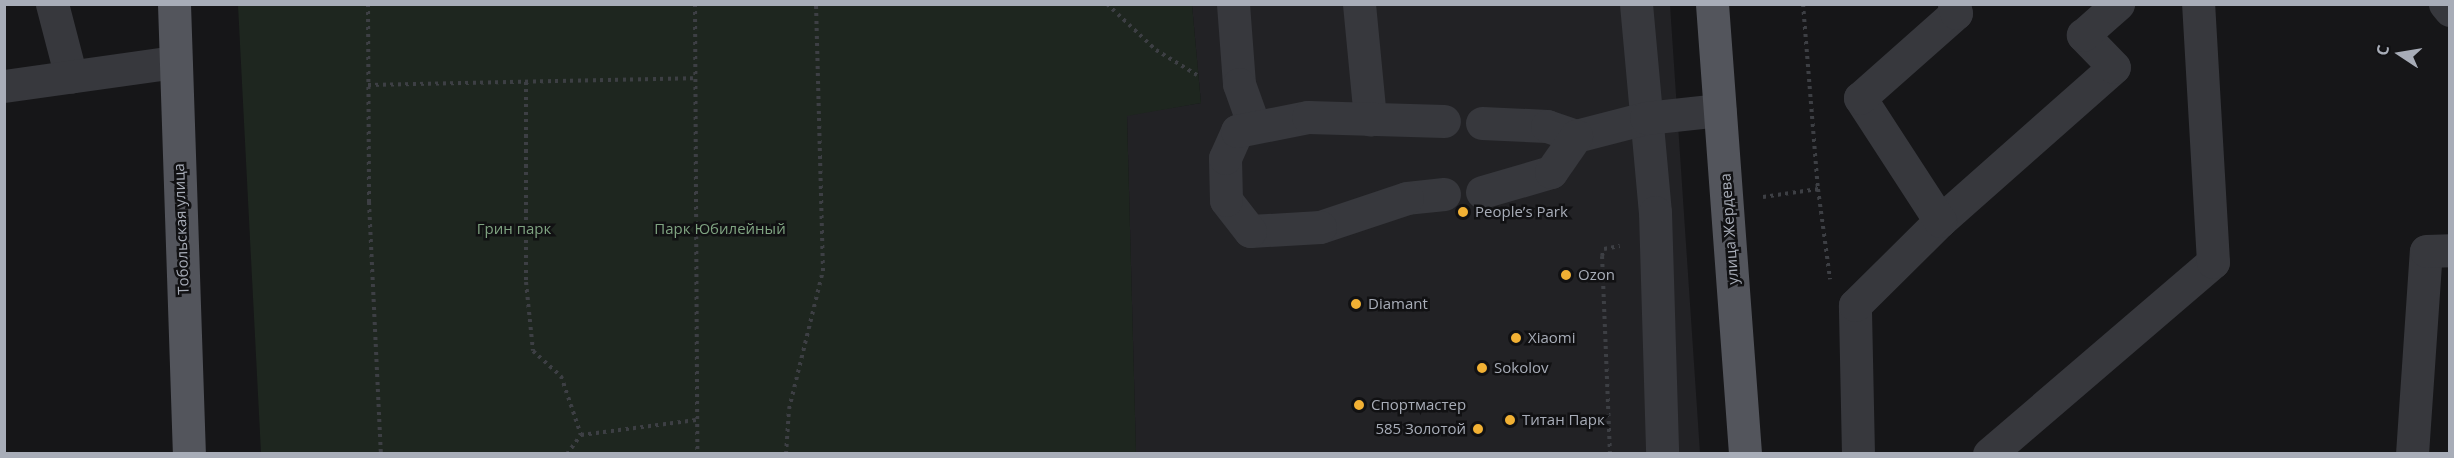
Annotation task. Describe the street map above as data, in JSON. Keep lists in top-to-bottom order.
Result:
{
  "streets": {
    "main road": ["Тобольская улица", "улица Жердева"]
  },
  "parks": ["Грин парк", "Парк Юбилейный"],
  "places": [
    "People’s Park",
    "Ozon",
    "Diamant",
    "Xiaomi",
    "Sokolov",
    "Спортмастер",
    "Титан Парк",
    "585 Золотой"
  ],
  "north": "left"
}
